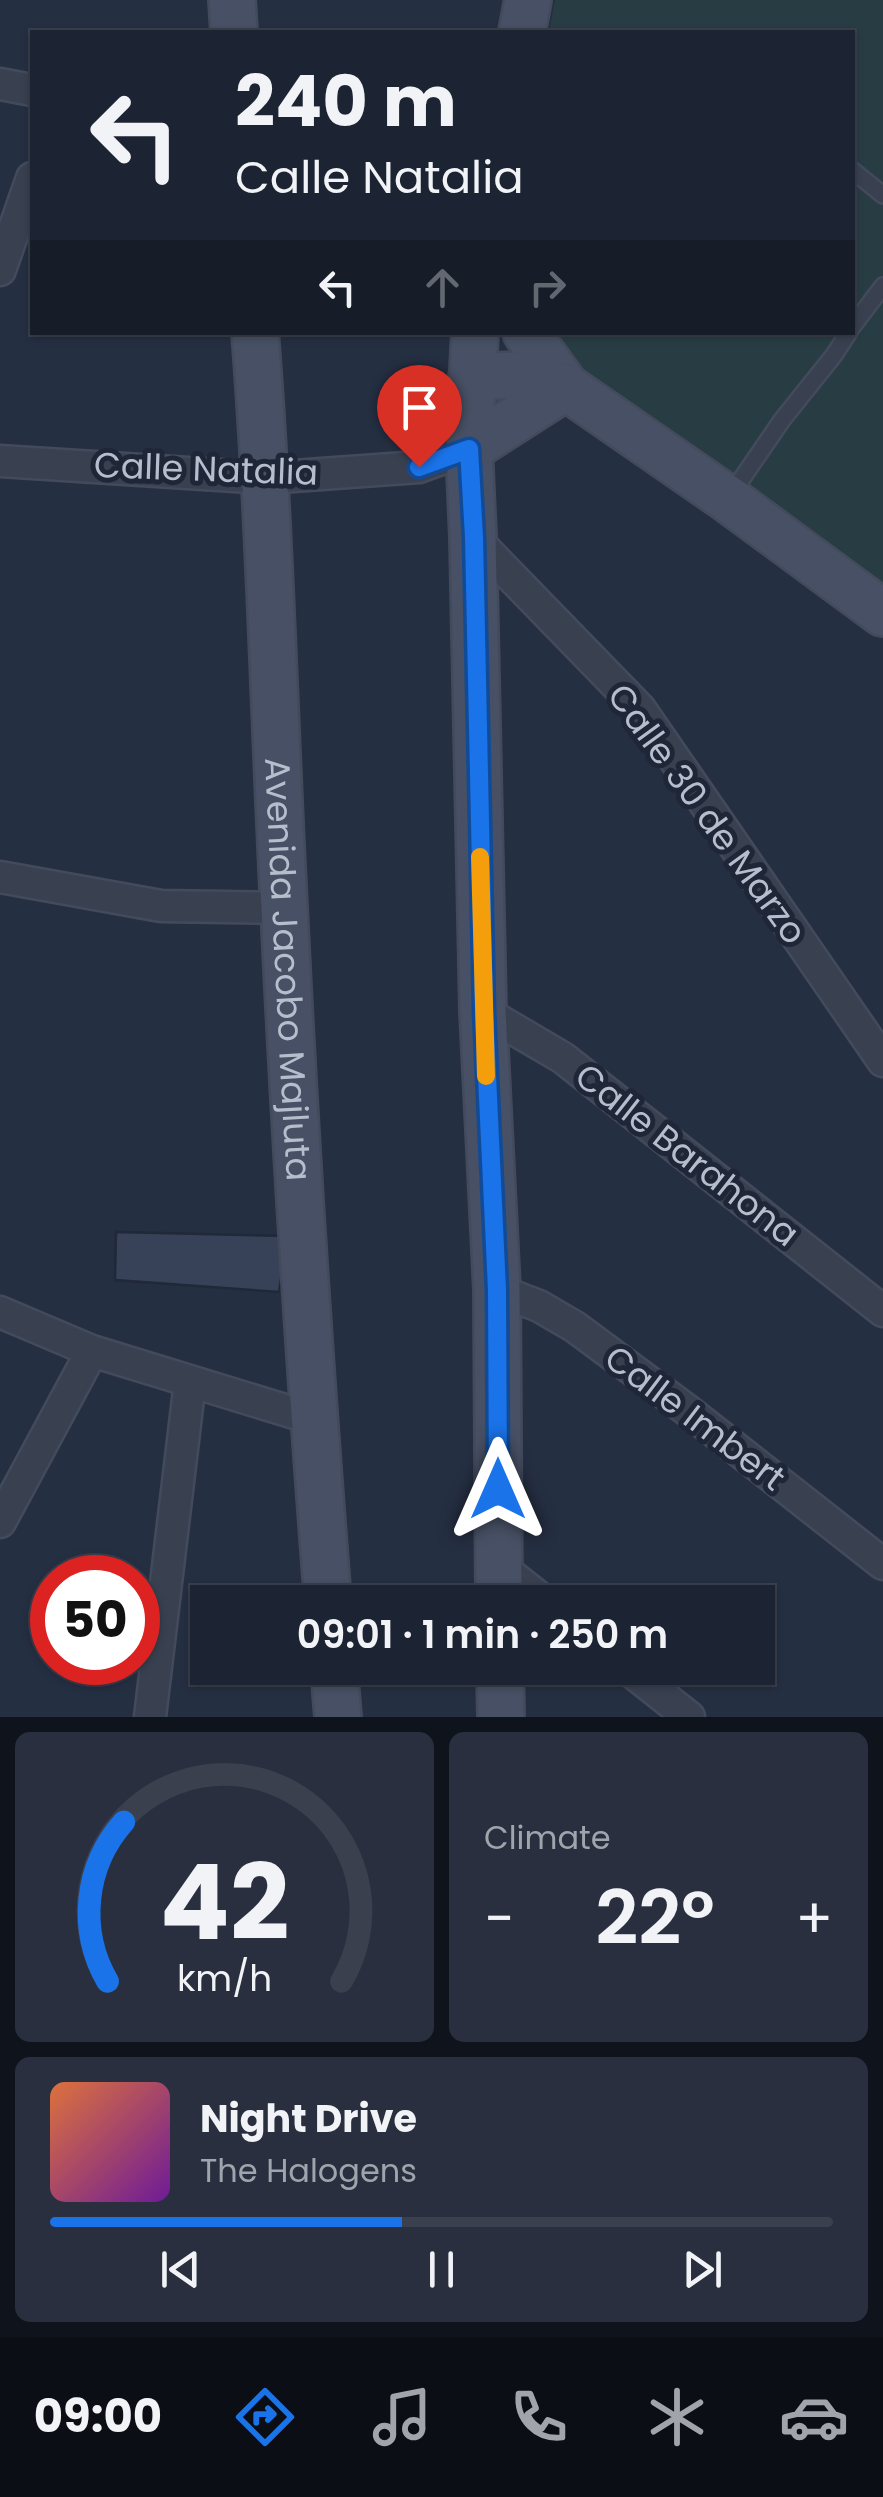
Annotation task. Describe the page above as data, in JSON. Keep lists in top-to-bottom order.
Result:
{
  "streets": {
    "main road": ["Avenida Jacobo Majluta"],
    "street": [
      "Calle Natalia",
      "Calle 30 de Marzo",
      "Calle Barahona",
      "Calle Imbert"
    ]
  },
  "crossings": [
    ["Calle Natalia", "Avenida Jacobo Majluta"]
  ],
  "page": {
    "turn": ["240 m", "Calle Natalia"],
    "limit": "50",
    "trip": "09:01 · 1 min · 250 m",
    "tile": "Climate",
    "heat": ["−", "22°", "+"],
    "song": ["Night Drive", "The Halogens"],
    "tabs": "09:00",
    "gauge": ["42", "km/h"]
  }
}
